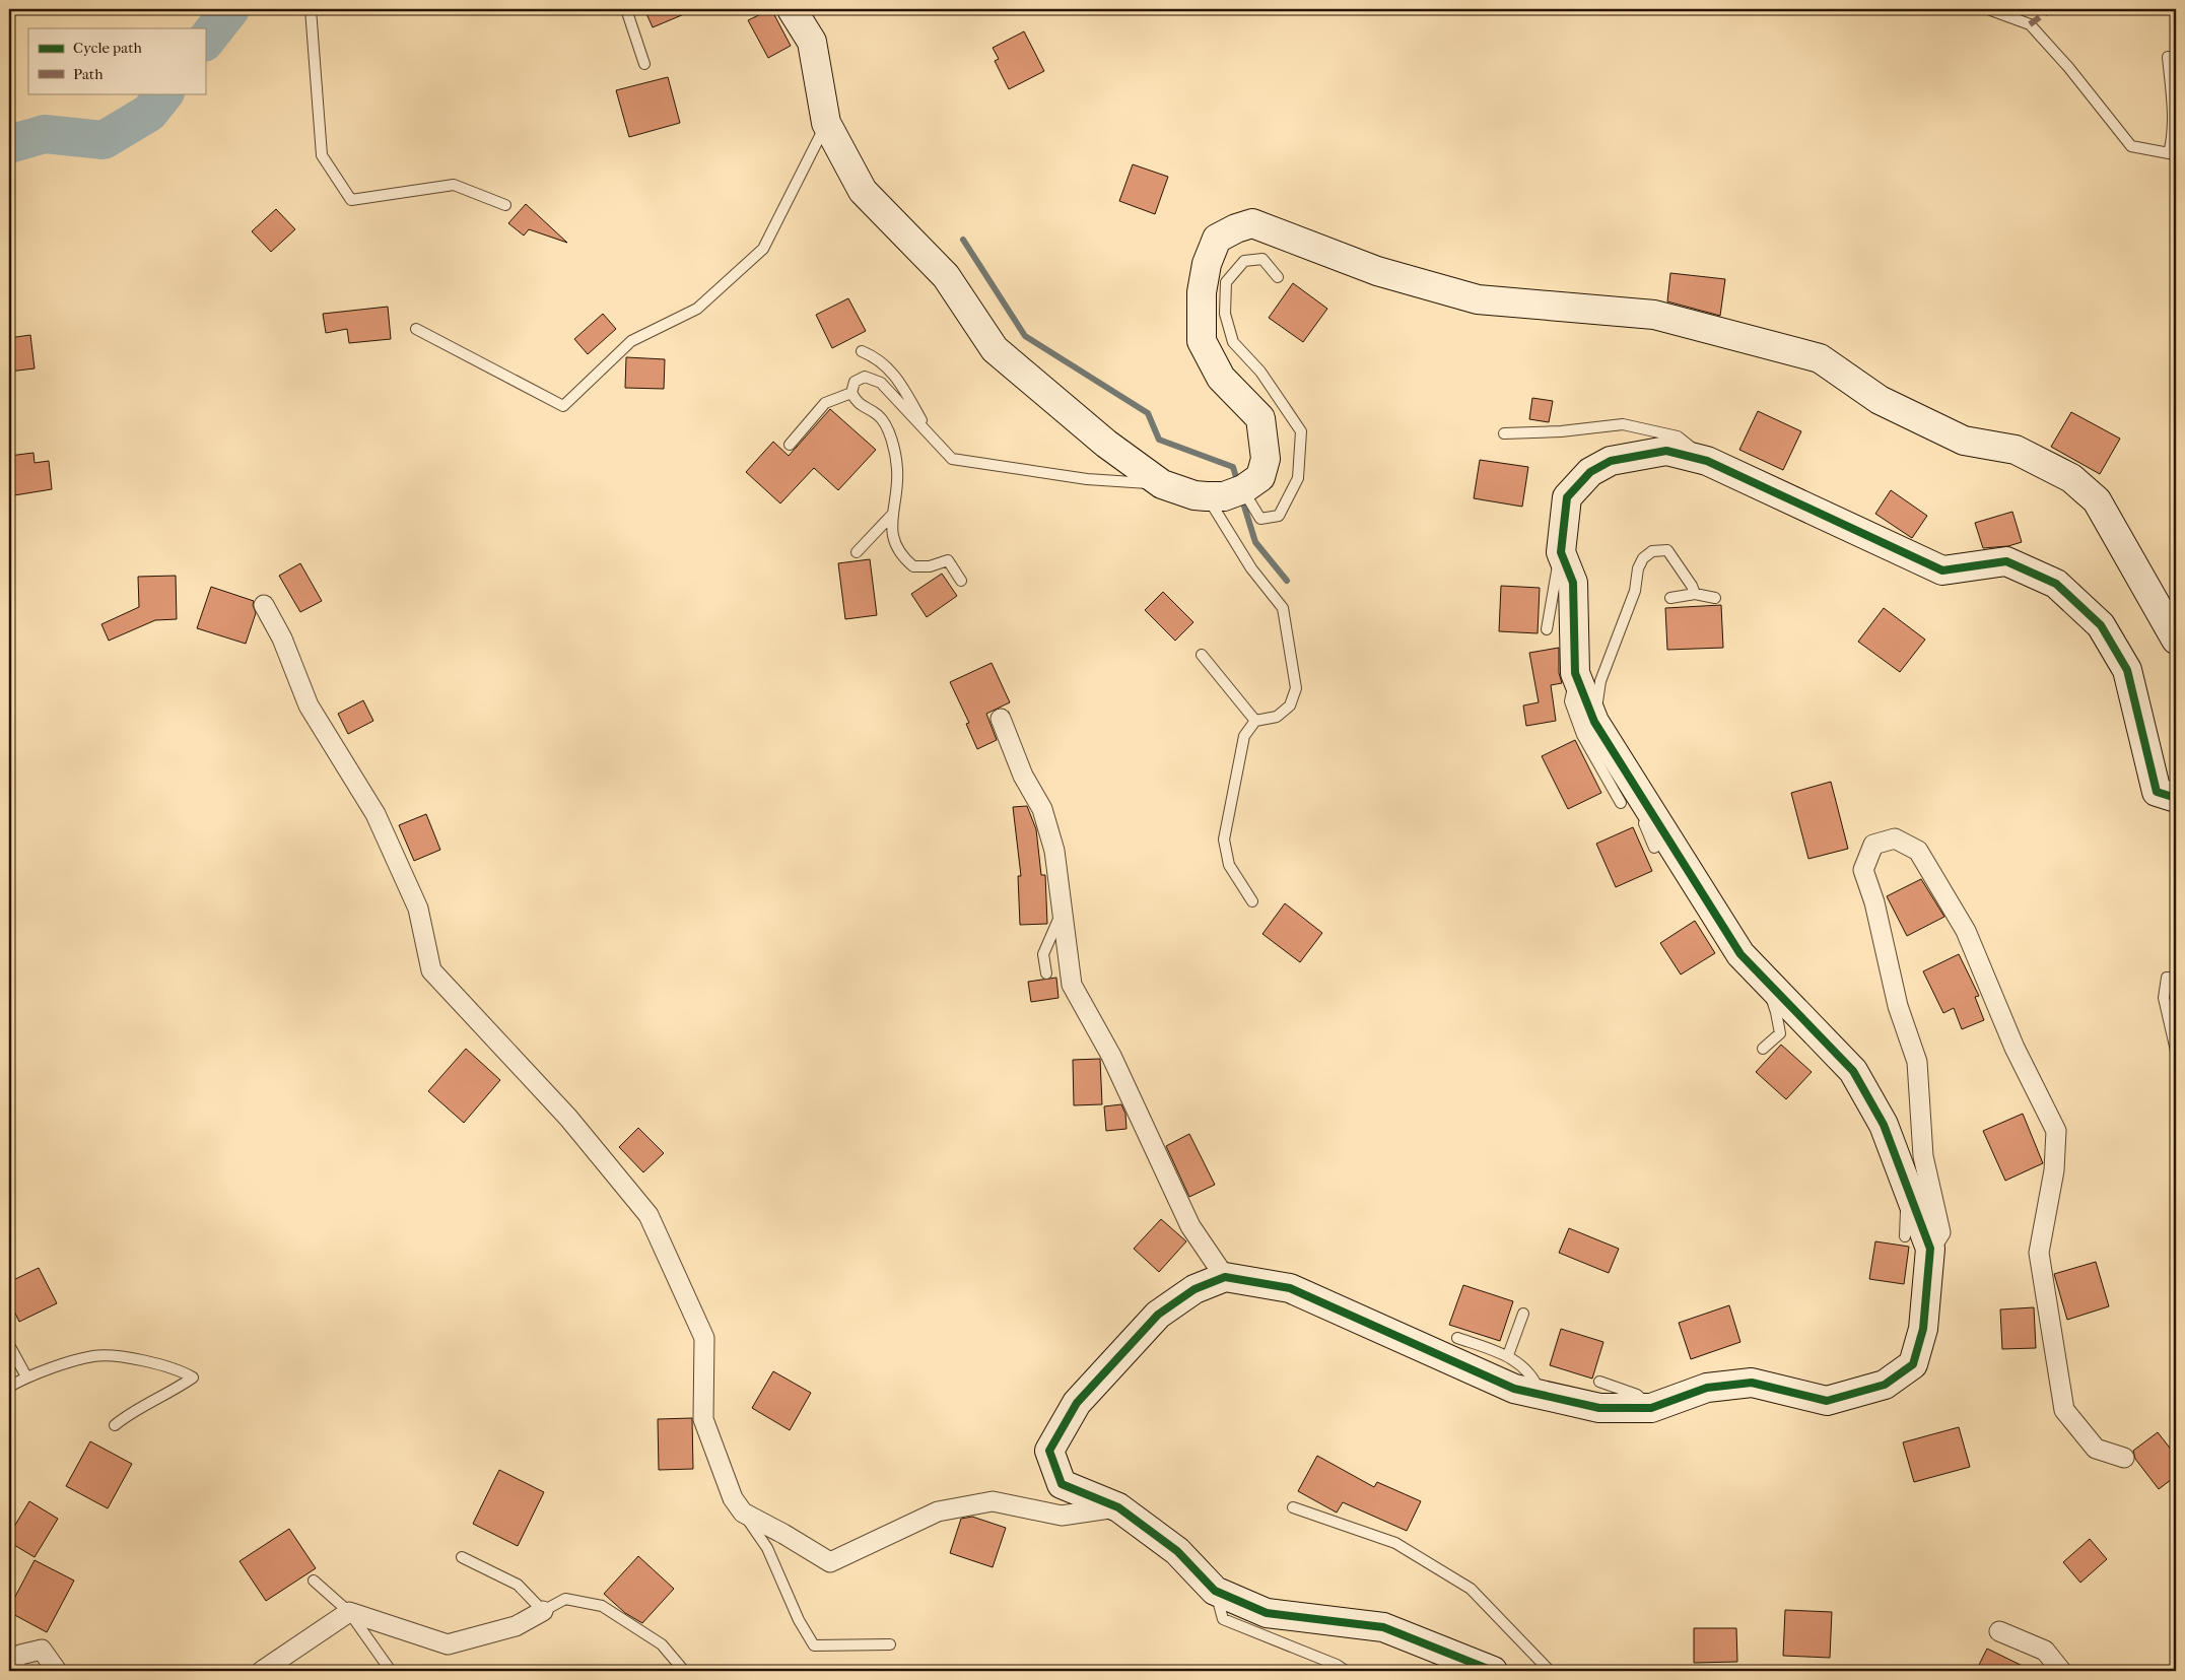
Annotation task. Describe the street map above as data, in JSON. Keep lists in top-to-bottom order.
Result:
{
  "legend": ["Cycle path", "Path"]
}
